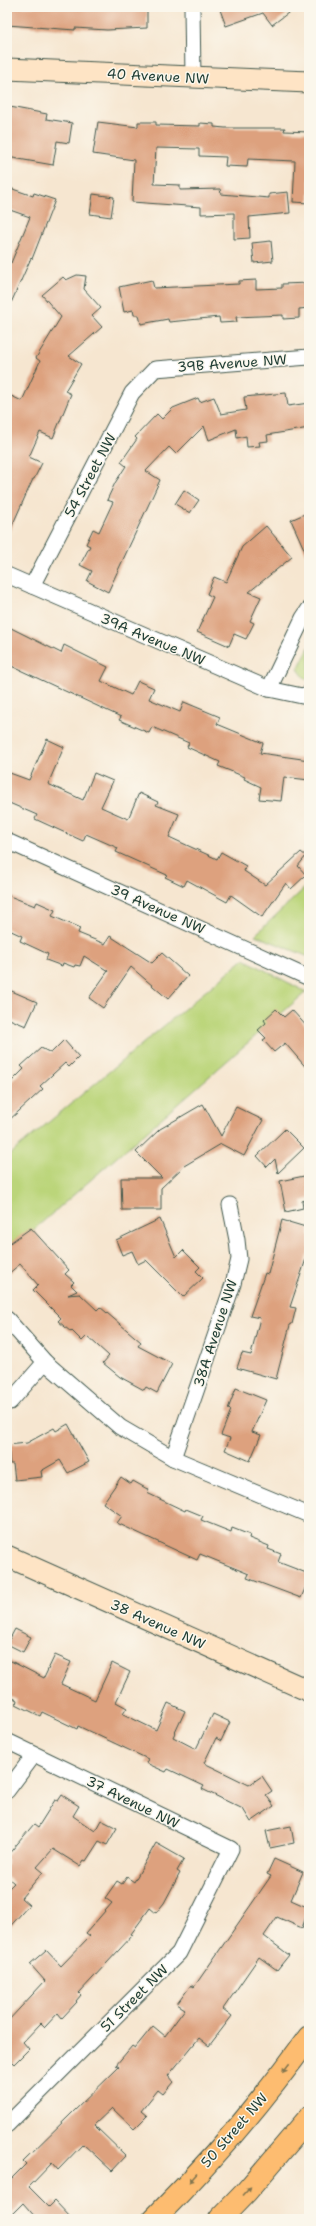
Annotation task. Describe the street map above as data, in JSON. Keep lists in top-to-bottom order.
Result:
{
  "streets": {
    "main road": ["50 Street NW"],
    "street": [
      "40 Avenue NW",
      "39B Avenue NW",
      "54 Street NW",
      "39A Avenue NW",
      "39 Avenue NW",
      "38A Avenue NW",
      "38 Avenue NW",
      "37 Avenue NW",
      "51 Street NW"
    ]
  },
  "crossings": [
    ["39B Avenue NW", "54 Street NW"],
    ["54 Street NW", "39A Avenue NW"],
    ["37 Avenue NW", "51 Street NW"]
  ]
}
